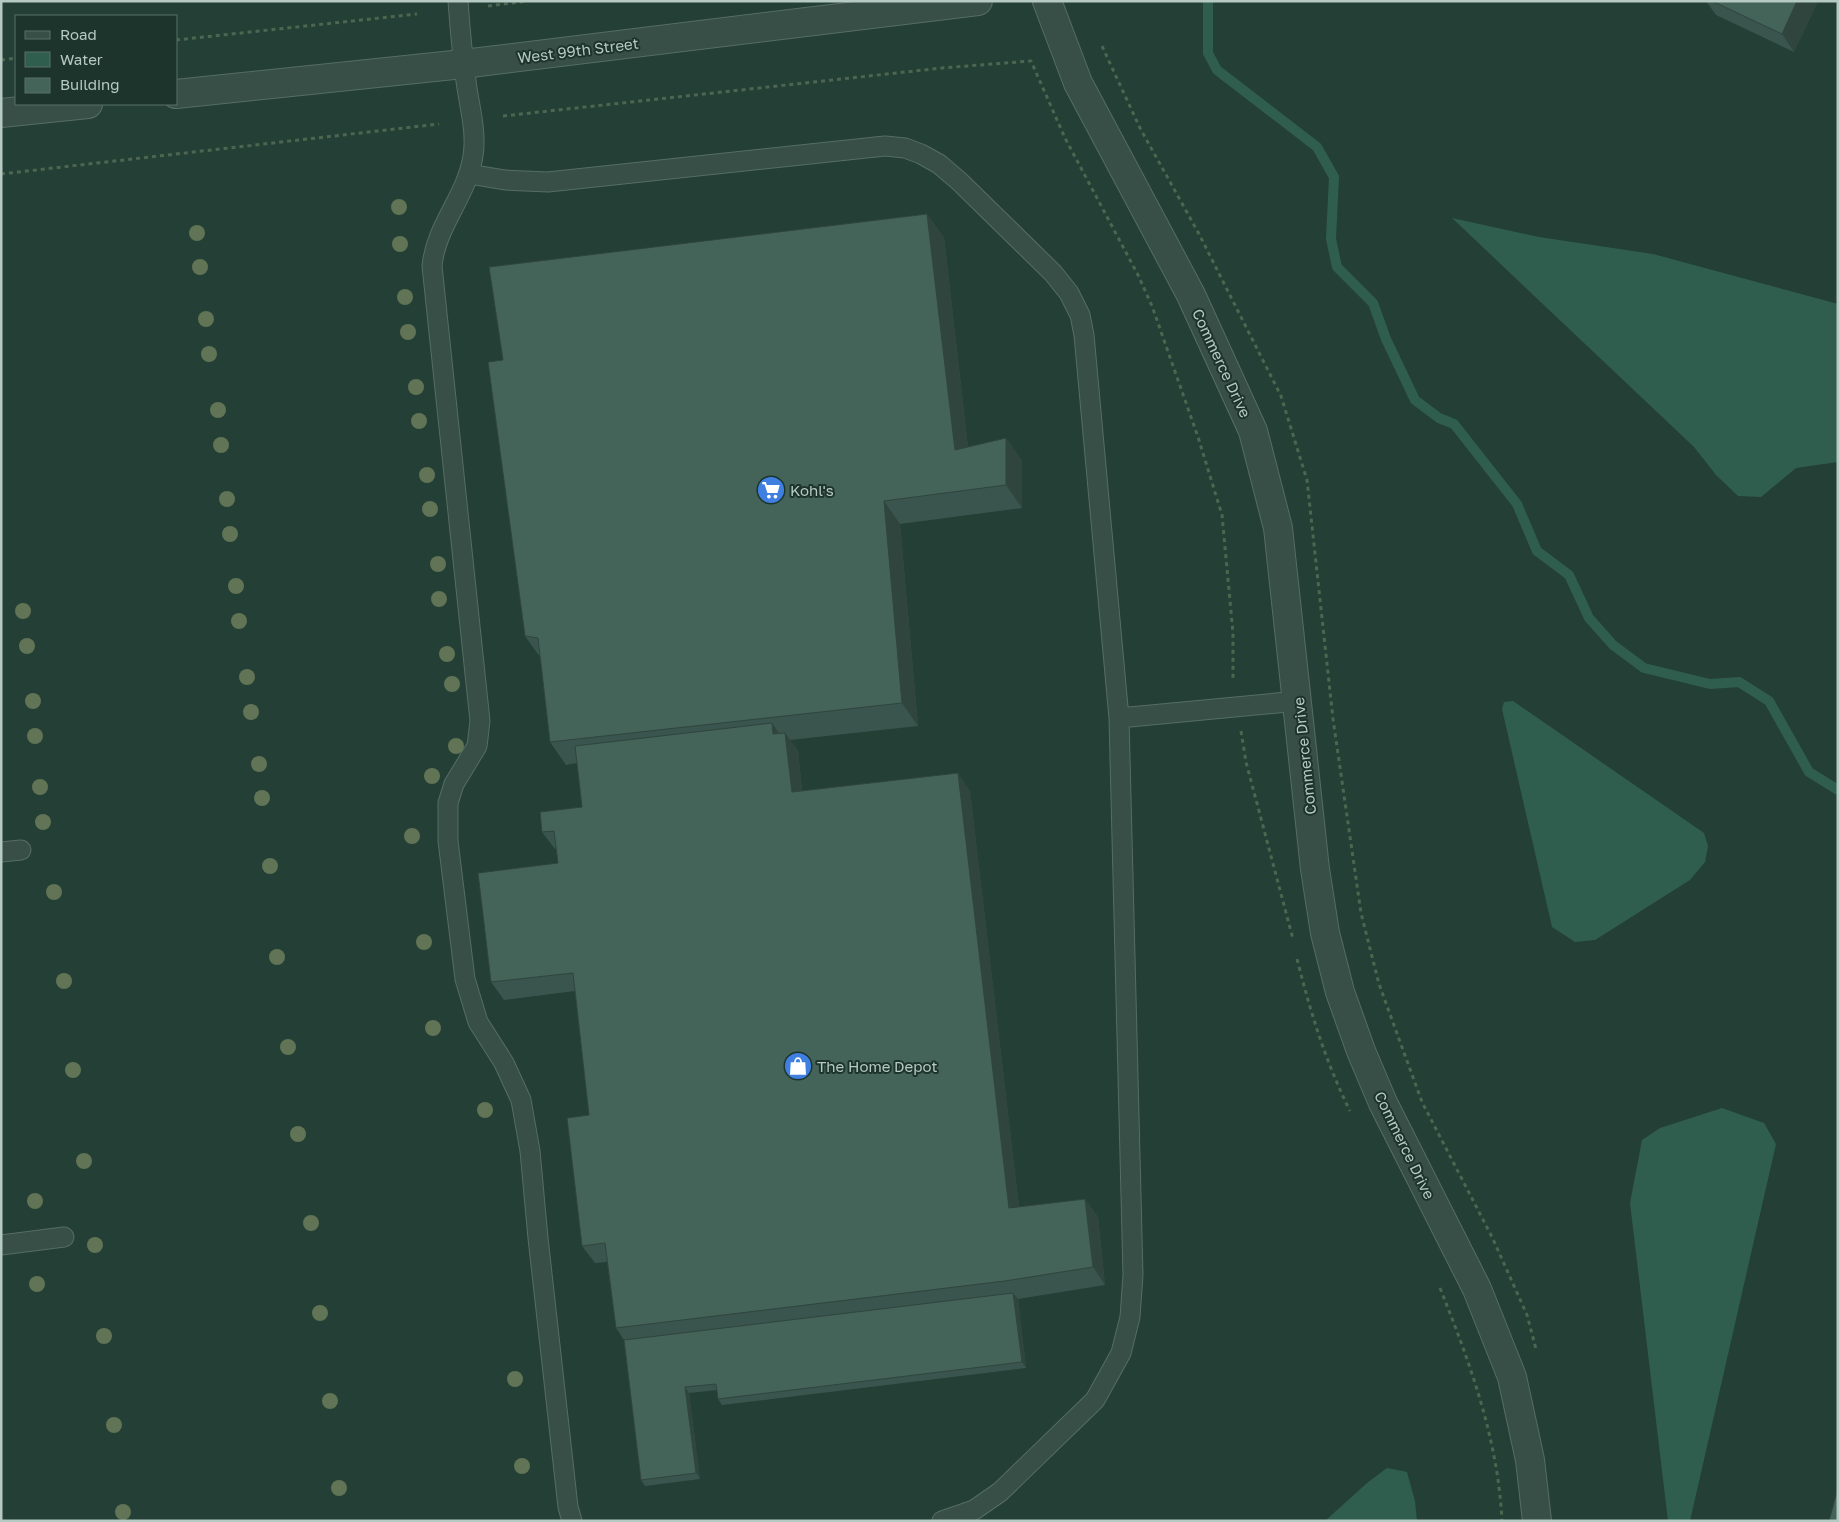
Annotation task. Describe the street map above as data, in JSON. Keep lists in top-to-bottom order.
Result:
{
  "streets": {
    "street": ["West 99th Street", "Commerce Drive"]
  },
  "places": {
    "supermarket": ["Kohl's"],
    "shop": ["The Home Depot"]
  },
  "legend": ["Road", "Water", "Building"]
}
